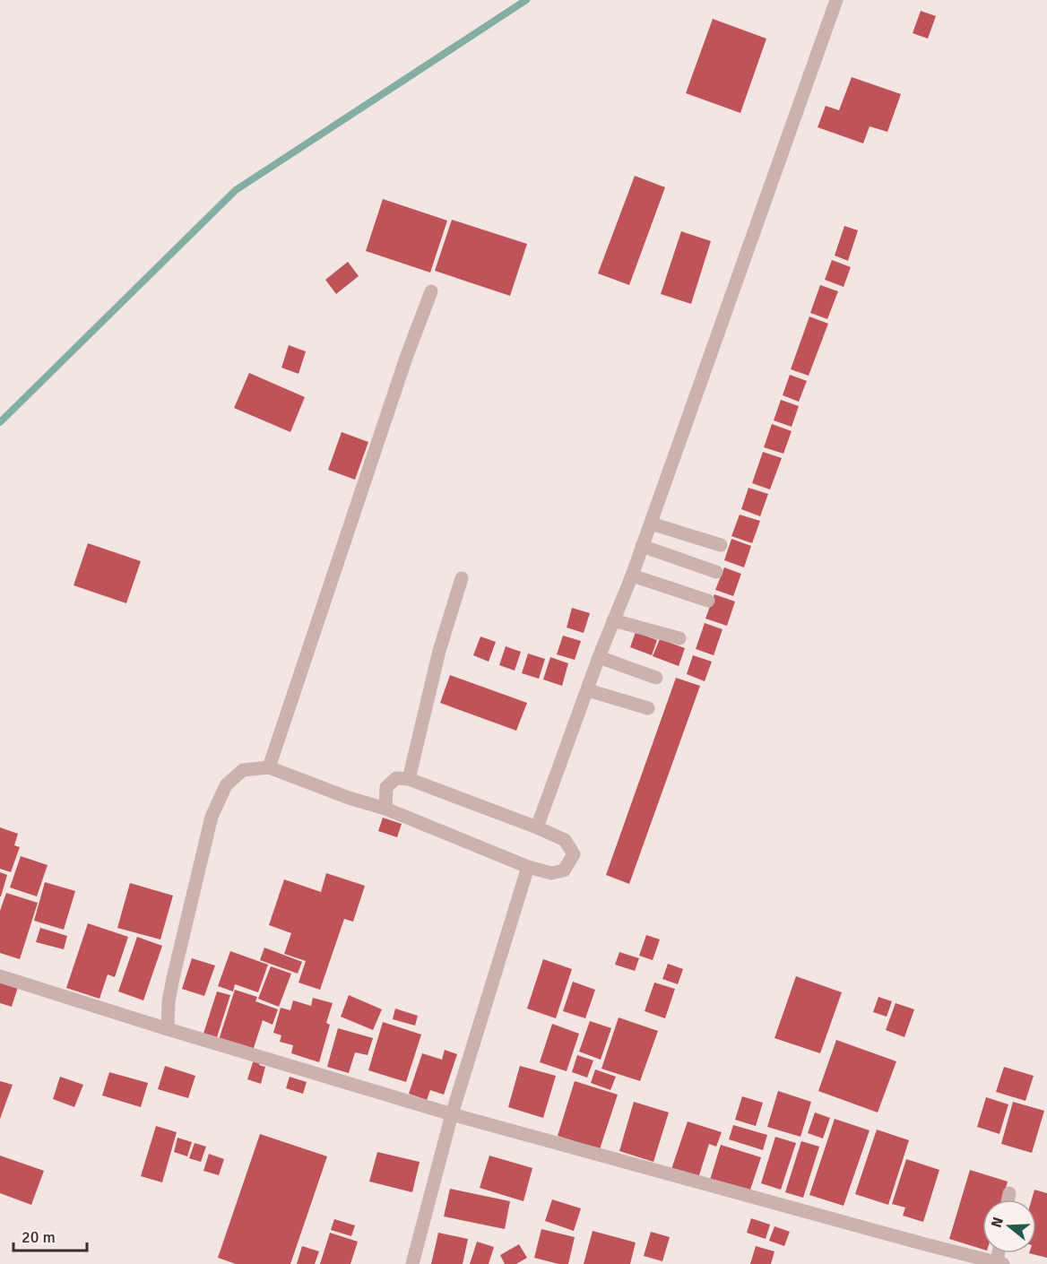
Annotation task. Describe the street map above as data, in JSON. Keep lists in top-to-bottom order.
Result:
{
  "scale_bar": "20 m",
  "north": "left"
}
